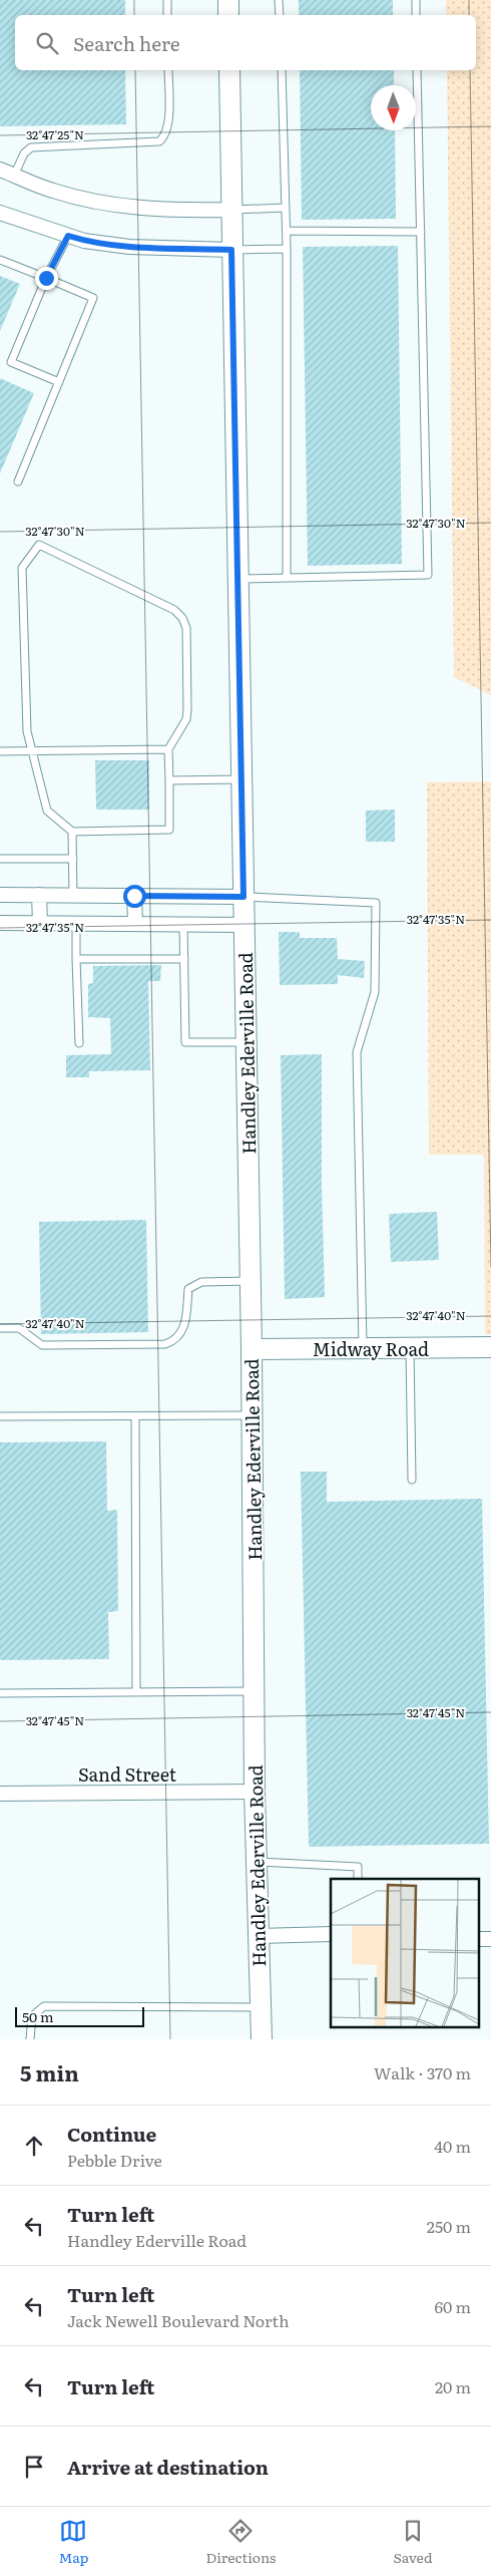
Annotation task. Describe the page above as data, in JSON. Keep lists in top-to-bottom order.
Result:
{
  "streets": {
    "main road": ["Handley Ederville Road", "Midway Road"],
    "street": ["Sand Street"]
  },
  "crossings": [
    ["Handley Ederville Road", "Midway Road"],
    ["Handley Ederville Road", "Sand Street"]
  ],
  "scale_bar": "50 m",
  "north": "bottom",
  "page": {
    "search": "Search here",
    "scale": "50 m",
    "heading": ["5 min", "Walk · 370 m"],
    "list": [
      ["Continue", "Pebble Drive", "40 m"],
      ["Turn left", "Handley Ederville Road", "250 m"],
      ["Turn left", "Jack Newell Boulevard North", "60 m"],
      ["Turn left", "20 m"],
      "Arrive at destination"
    ],
    "nav": ["Map", "Directions", "Saved"]
  },
  "coordinates": [
    "32°47'25\"N",
    "32°47'30\"N",
    "32°47'35\"N",
    "32°47'40\"N",
    "32°47'45\"N"
  ]
}
